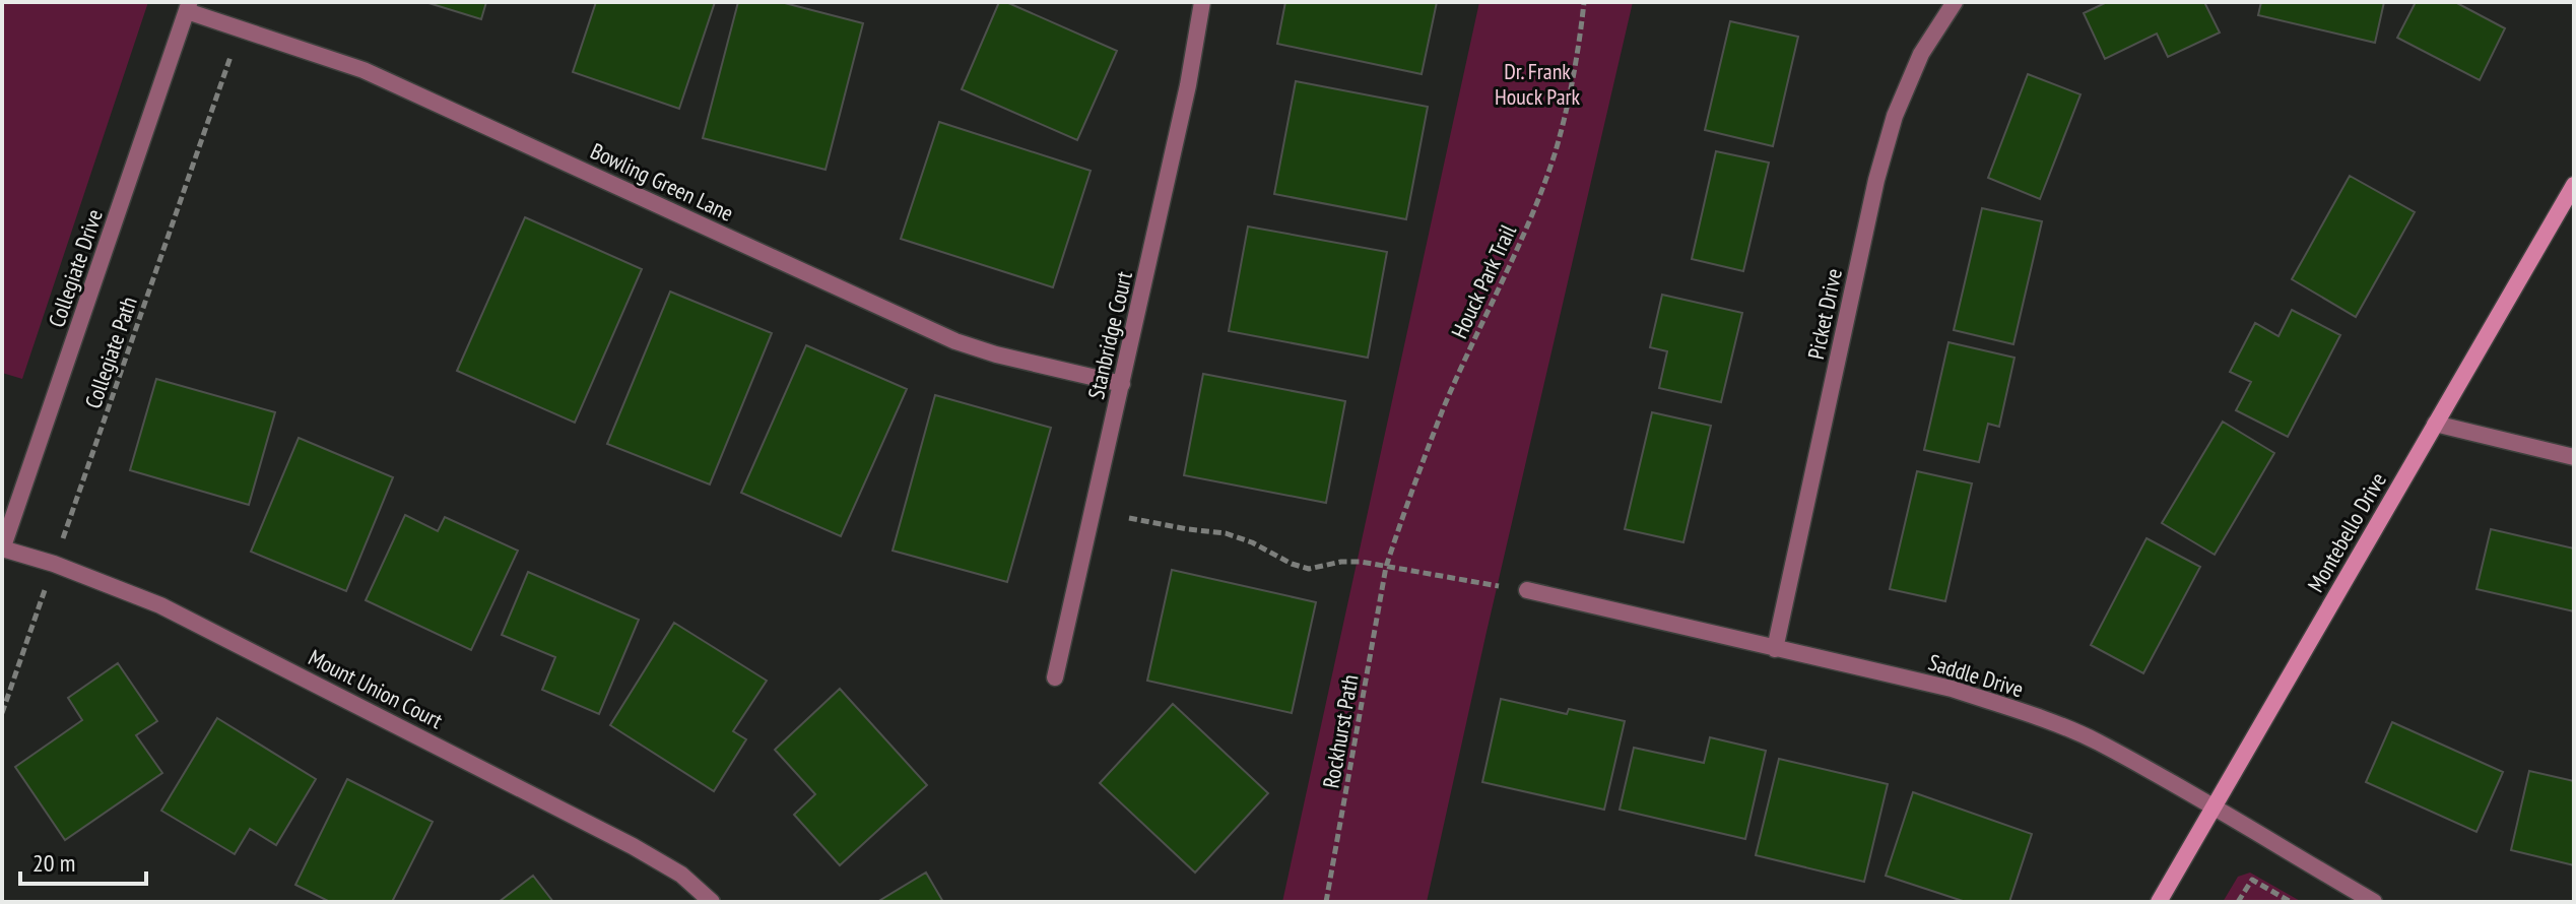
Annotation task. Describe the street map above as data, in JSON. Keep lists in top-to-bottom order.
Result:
{
  "streets": {
    "street": [
      "Bowling Green Lane",
      "Collegiate Drive",
      "Picket Drive",
      "Stanbridge Court",
      "Montebello Drive",
      "Saddle Drive",
      "Mount Union Court"
    ],
    "path": ["Houck Park Trail", "Collegiate Path", "Rockhurst Path"]
  },
  "crossings": [
    ["Bowling Green Lane", "Collegiate Drive"],
    ["Bowling Green Lane", "Stanbridge Court"],
    ["Bowling Green Lane", "Collegiate Path"],
    ["Collegiate Drive", "Mount Union Court"],
    ["Houck Park Trail", "Rockhurst Path"],
    ["Picket Drive", "Saddle Drive"],
    ["Collegiate Path", "Mount Union Court"],
    ["Montebello Drive", "Saddle Drive"]
  ],
  "parks": ["Dr. Frank Houck Park"],
  "scale_bar": "20 m"
}
